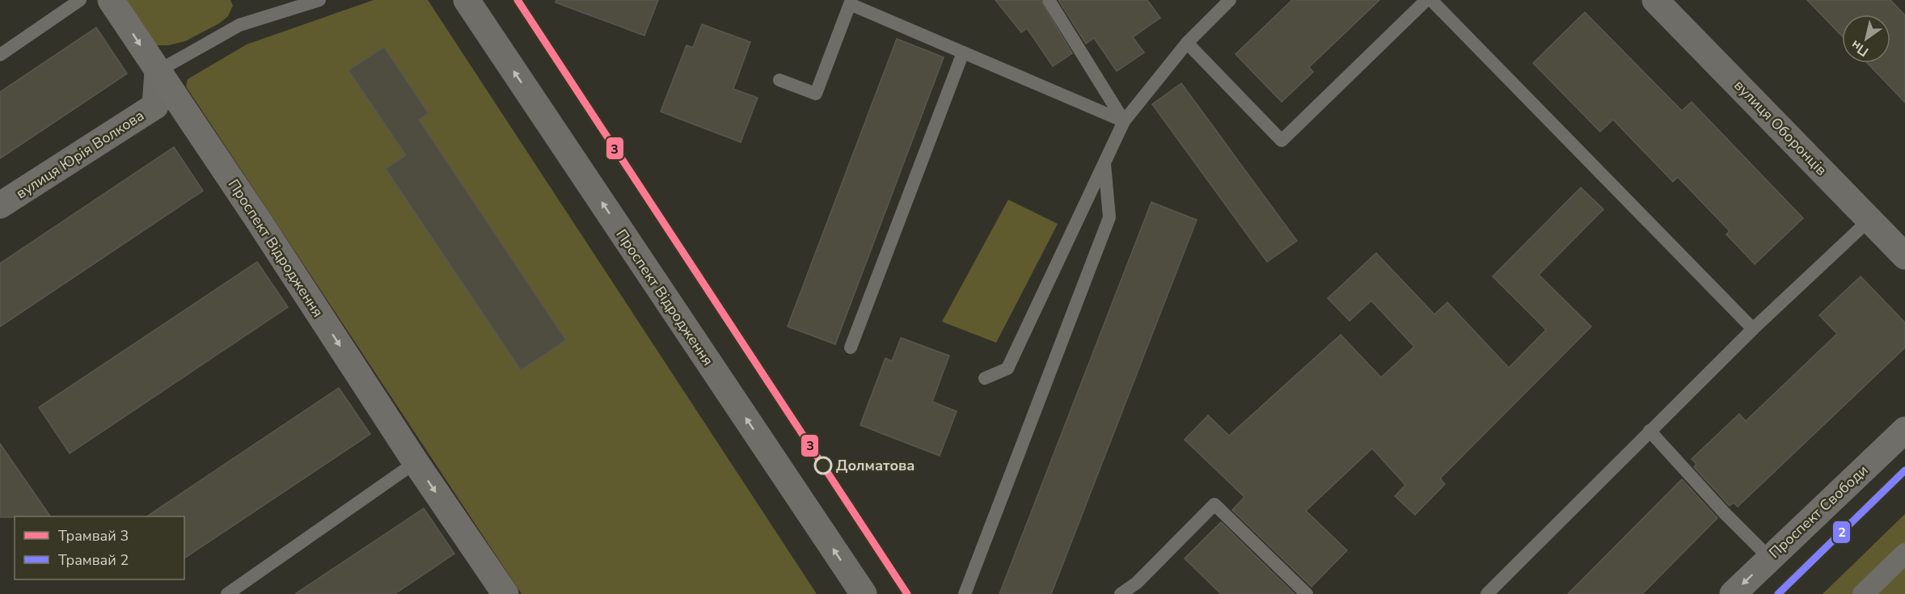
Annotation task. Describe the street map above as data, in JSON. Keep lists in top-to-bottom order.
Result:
{
  "streets": {
    "main road": ["Проспект Відродження", "Проспект Свободи"],
    "street": ["вулиця Оборонців", "вулиця Юрія Волкова"]
  },
  "crossings": [
    ["вулиця Юрія Волкова", "Проспект Відродження"]
  ],
  "places": ["Долматова"],
  "lines": ["tram line 3", "tram line 2"],
  "legend": ["Трамвай 3", "Трамвай 2"],
  "north": "bottom left"
}
